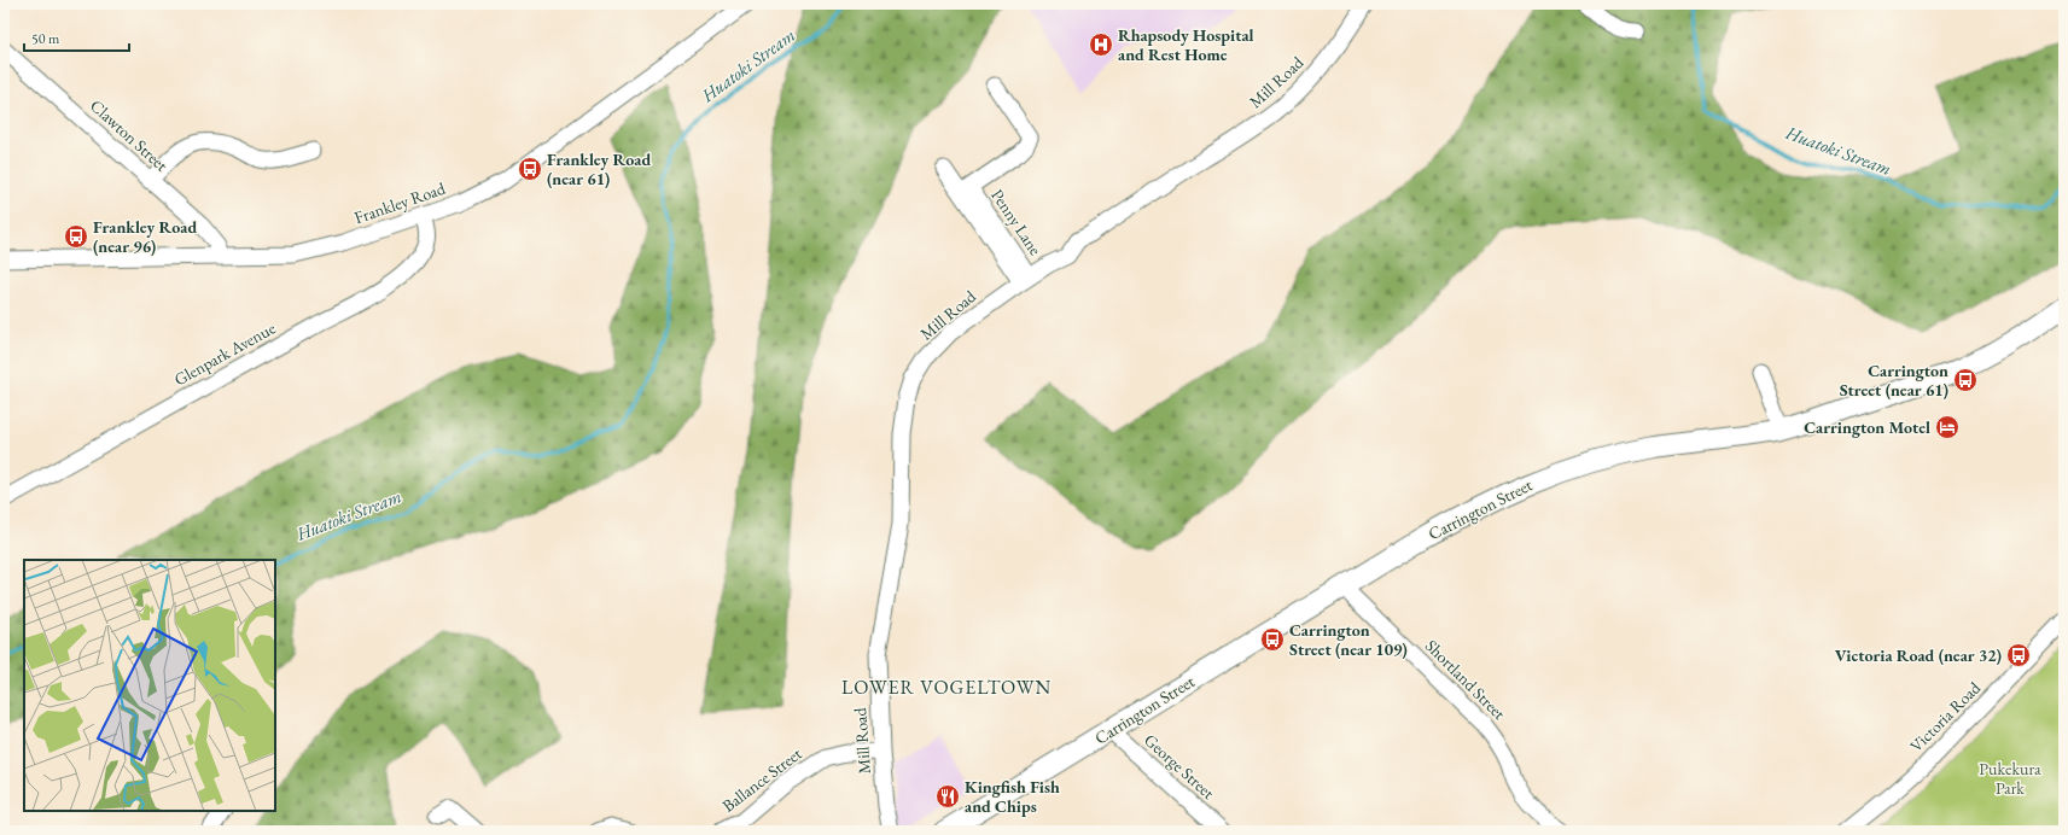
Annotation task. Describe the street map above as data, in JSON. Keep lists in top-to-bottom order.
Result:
{
  "streets": {
    "main road": ["Carrington Street"],
    "street": [
      "Mill Road",
      "Clawton Street",
      "Frankley Road",
      "Penny Lane",
      "Glenpark Avenue",
      "Shortland Street",
      "Victoria Road",
      "George Street",
      "Ballance Street"
    ]
  },
  "crossings": [
    ["Mill Road", "Penny Lane"],
    ["Mill Road", "Ballance Street"],
    ["Clawton Street", "Frankley Road"],
    ["Frankley Road", "Glenpark Avenue"],
    ["Carrington Street", "Shortland Street"],
    ["Carrington Street", "George Street"]
  ],
  "districts": ["LOWER VOGELTOWN"],
  "water": ["Huatoki Stream"],
  "parks": ["Pukekura Park"],
  "places": {
    "hospital": ["Rhapsody Hospital and Rest Home"],
    "bus stop": [
      "Frankley Road (near 61)",
      "Frankley Road (near 96)",
      "Carrington Street (near 61)",
      "Carrington Street (near 109)",
      "Victoria Road (near 32)"
    ],
    "hotel": ["Carrington Motel"],
    "restaurant": ["Kingfish Fish and Chips"]
  },
  "scale_bar": "50 m"
}
